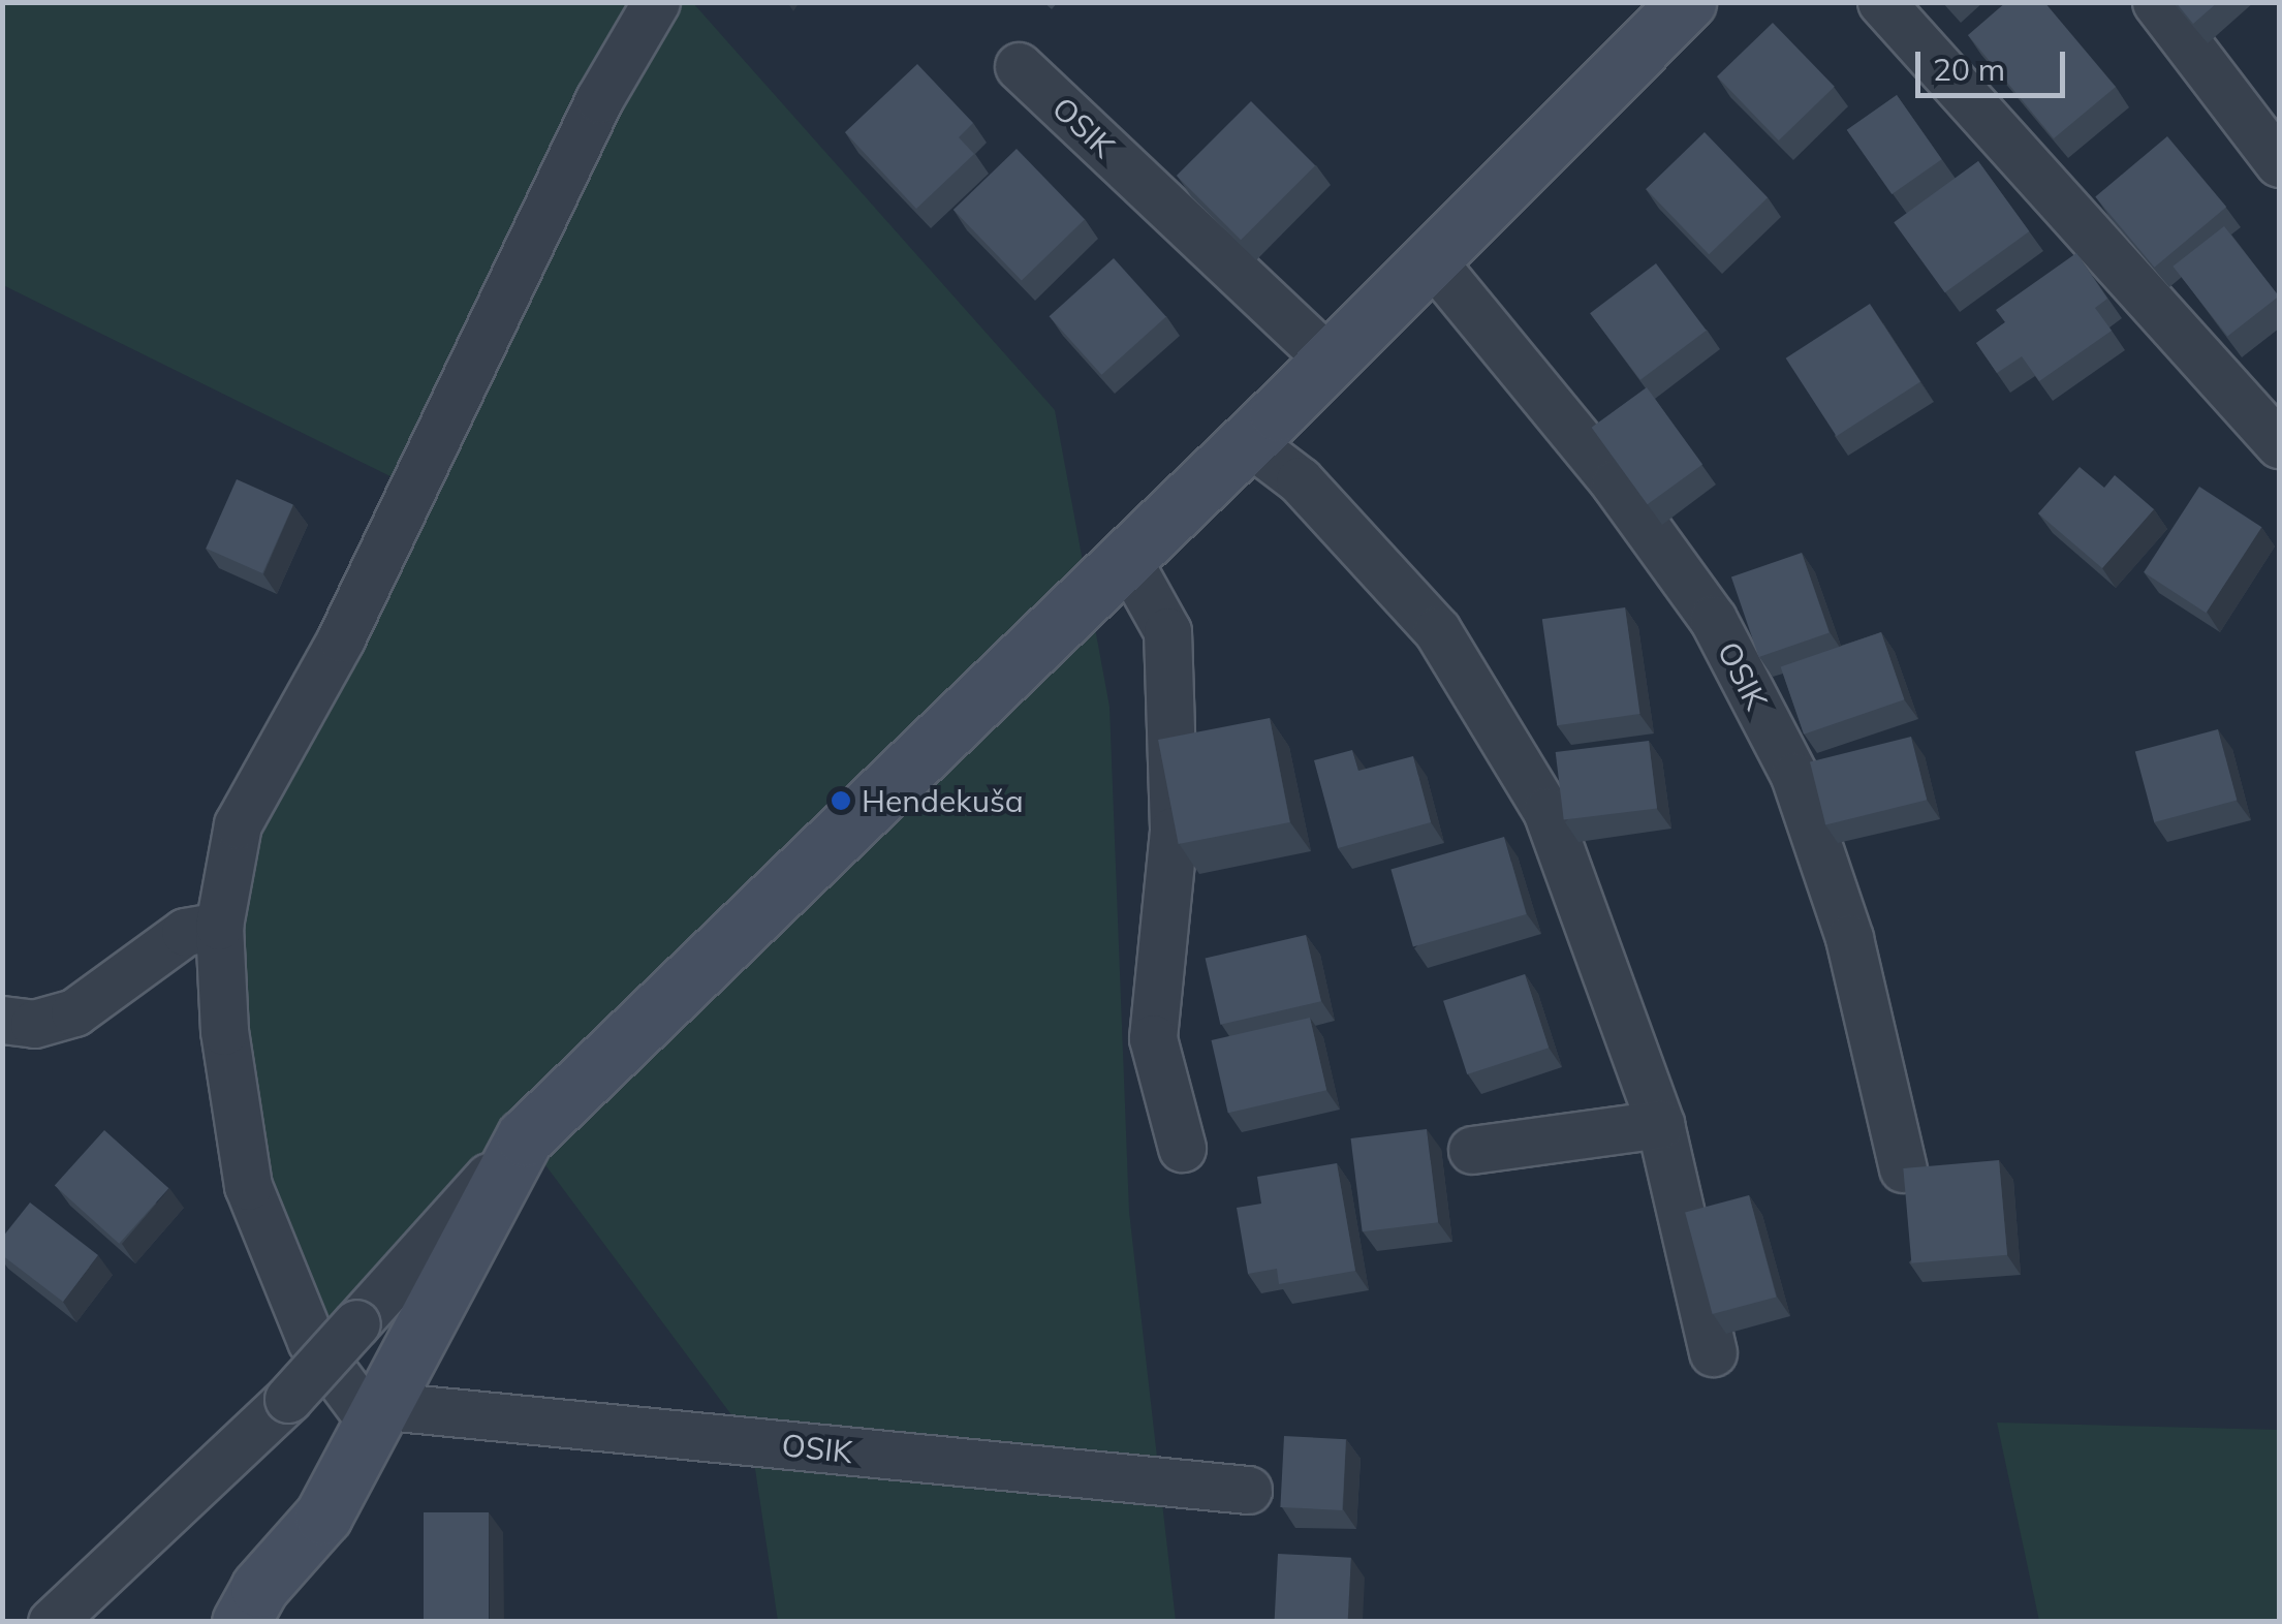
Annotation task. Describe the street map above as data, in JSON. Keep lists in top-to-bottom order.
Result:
{
  "streets": {
    "street": ["OSIK"]
  },
  "places": ["Hendekuša"],
  "scale_bar": "20 m"
}
